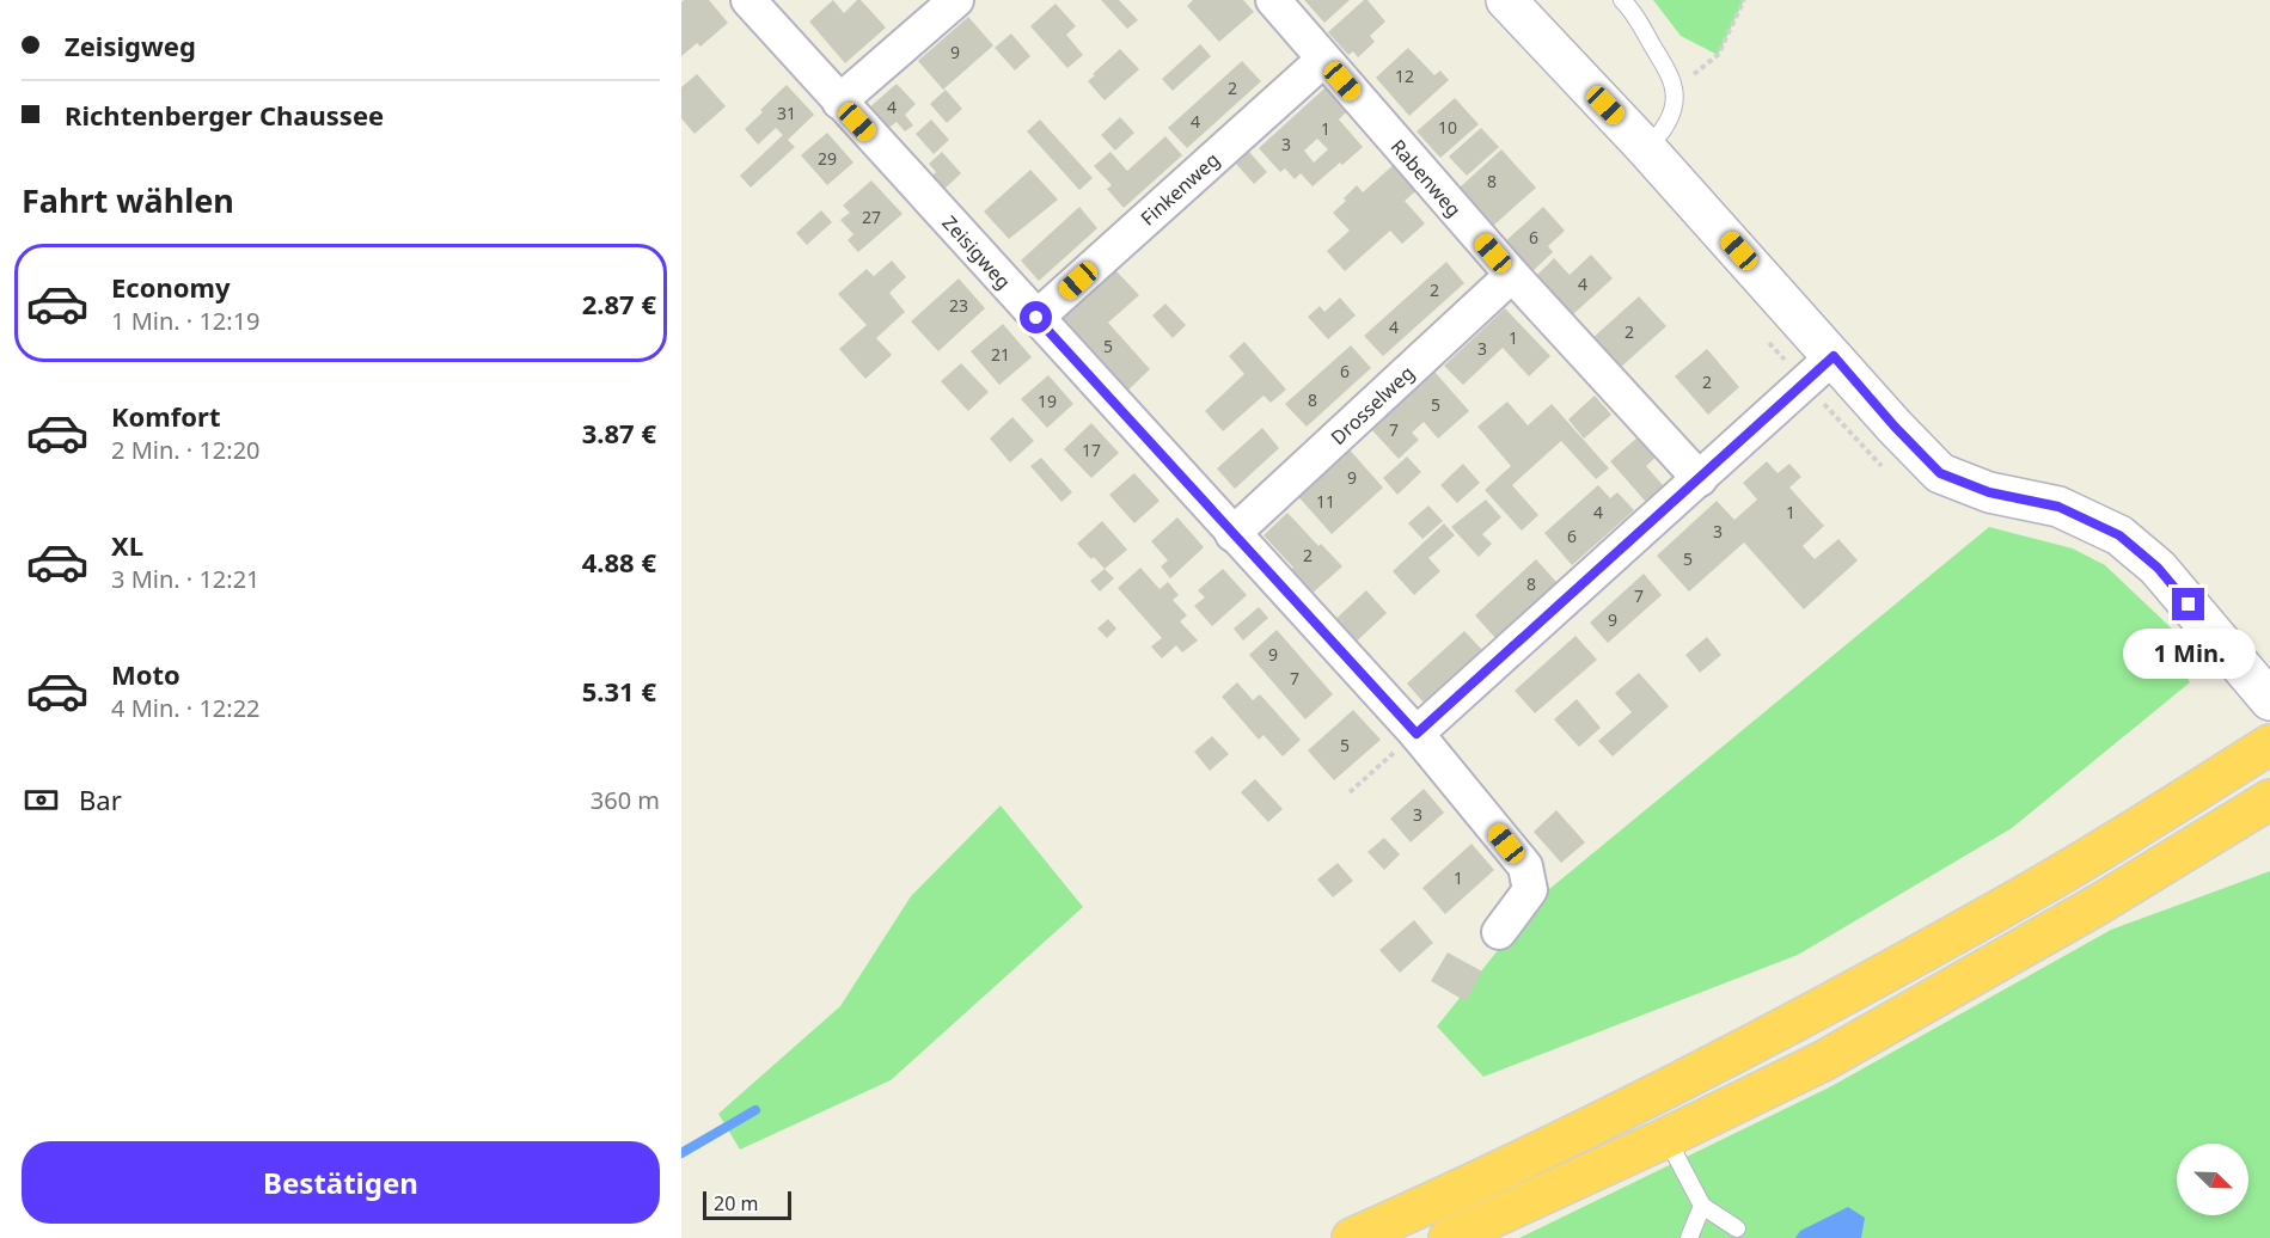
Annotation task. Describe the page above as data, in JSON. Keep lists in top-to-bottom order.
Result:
{
  "streets": {
    "street": [
      "Rabenweg",
      "Finkenweg",
      "Zeisigweg",
      "Drosselweg"
    ]
  },
  "crossings": [
    ["Rabenweg", "Finkenweg"],
    ["Rabenweg", "Drosselweg"],
    ["Finkenweg", "Zeisigweg"],
    ["Zeisigweg", "Drosselweg"]
  ],
  "house_numbers": [
    "9",
    "12",
    "2",
    "4",
    "31",
    "4",
    "10",
    "1",
    "3",
    "29",
    "8",
    "27",
    "6",
    "4",
    "2",
    "23",
    "4",
    "2",
    "1",
    "5",
    "3",
    "21",
    "6",
    "2",
    "8",
    "19",
    "5",
    "7",
    "17",
    "9",
    "11",
    "4",
    "1",
    "3",
    "6",
    "2",
    "5",
    "8",
    "7",
    "9",
    "9",
    "7",
    "5",
    "3",
    "1"
  ],
  "scale_bar": "20 m",
  "north": "bottom right",
  "page": {
    "banner": ["Zeisigweg", "Richtenberger Chaussee"],
    "heading": "Fahrt wählen",
    "list": [
      {
        "name": "Economy",
        "note": "1 Min. · 12:19",
        "value": "2.87 €"
      },
      {
        "name": "Komfort",
        "note": "2 Min. · 12:20",
        "value": "3.87 €"
      },
      {
        "name": "XL",
        "note": "3 Min. · 12:21",
        "value": "4.88 €"
      },
      {
        "name": "Moto",
        "note": "4 Min. · 12:22",
        "value": "5.31 €"
      }
    ],
    "bubble": "1 Min.",
    "pay": ["Bar", "360 m"],
    "buttons": "Bestätigen",
    "scale": "20 m"
  }
}
